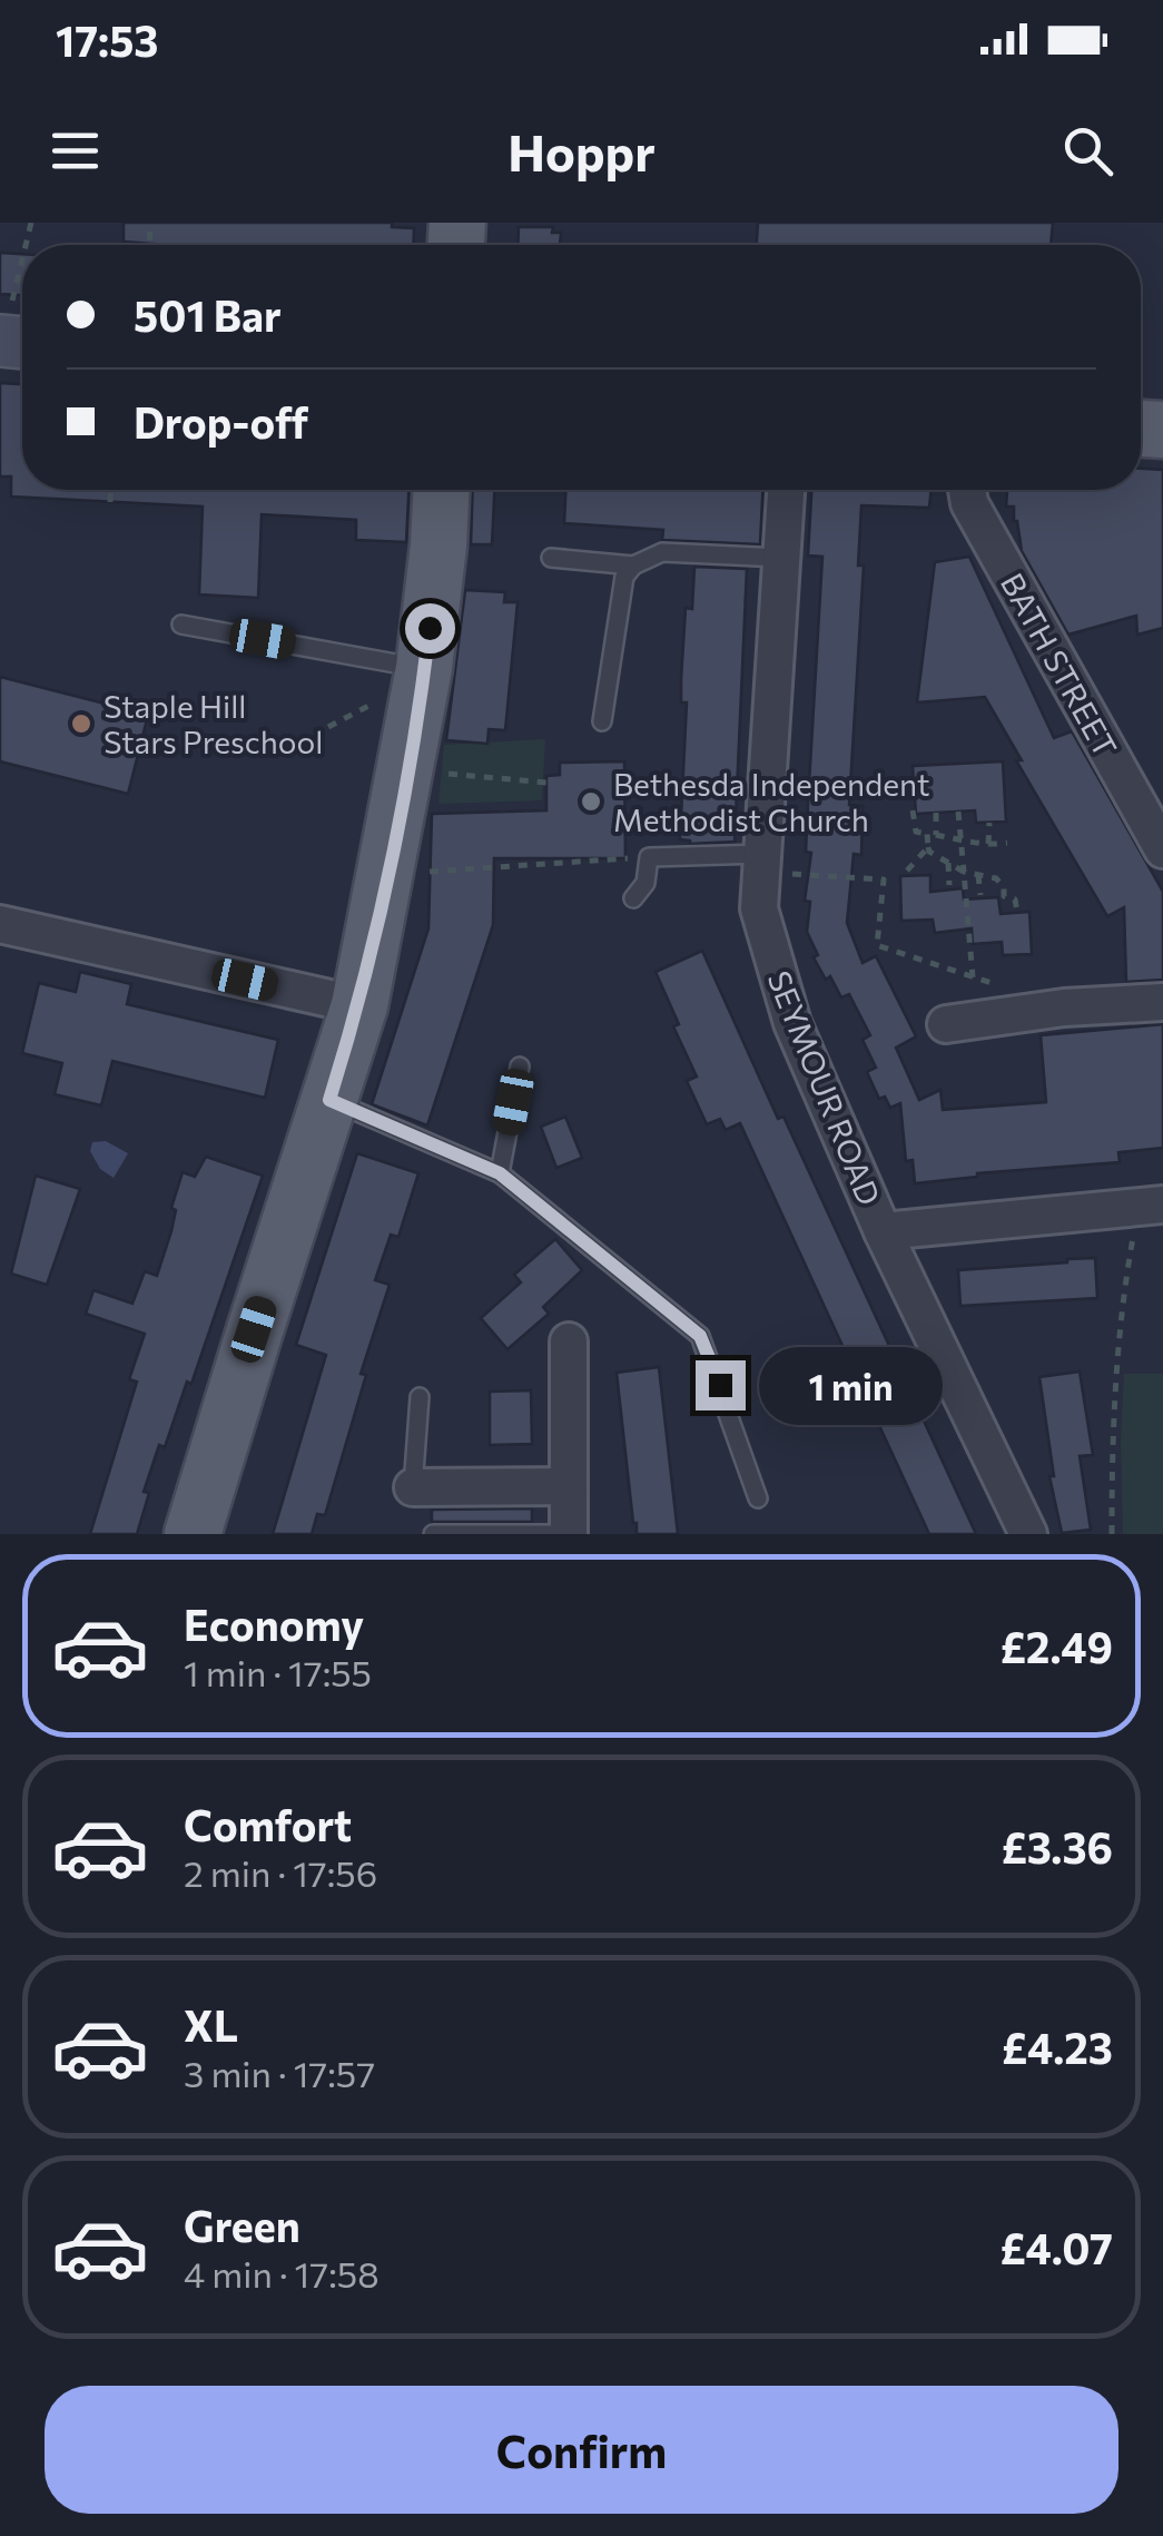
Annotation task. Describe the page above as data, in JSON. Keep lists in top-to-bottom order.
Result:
{
  "streets": {
    "street": ["BATH STREET", "SEYMOUR ROAD"]
  },
  "places": ["Staple Hill Stars Preschool", "Bethesda Independent Methodist Church"],
  "page": {
    "status": "17:53",
    "header": "Hoppr",
    "banner": ["501 Bar", "Drop-off"],
    "bubble": "1 min",
    "list": [
      {
        "name": "Economy",
        "note": "1 min · 17:55",
        "value": "£2.49"
      },
      {
        "name": "Comfort",
        "note": "2 min · 17:56",
        "value": "£3.36"
      },
      {
        "name": "XL",
        "note": "3 min · 17:57",
        "value": "£4.23"
      },
      {
        "name": "Green",
        "note": "4 min · 17:58",
        "value": "£4.07"
      }
    ],
    "buttons": "Confirm"
  }
}
